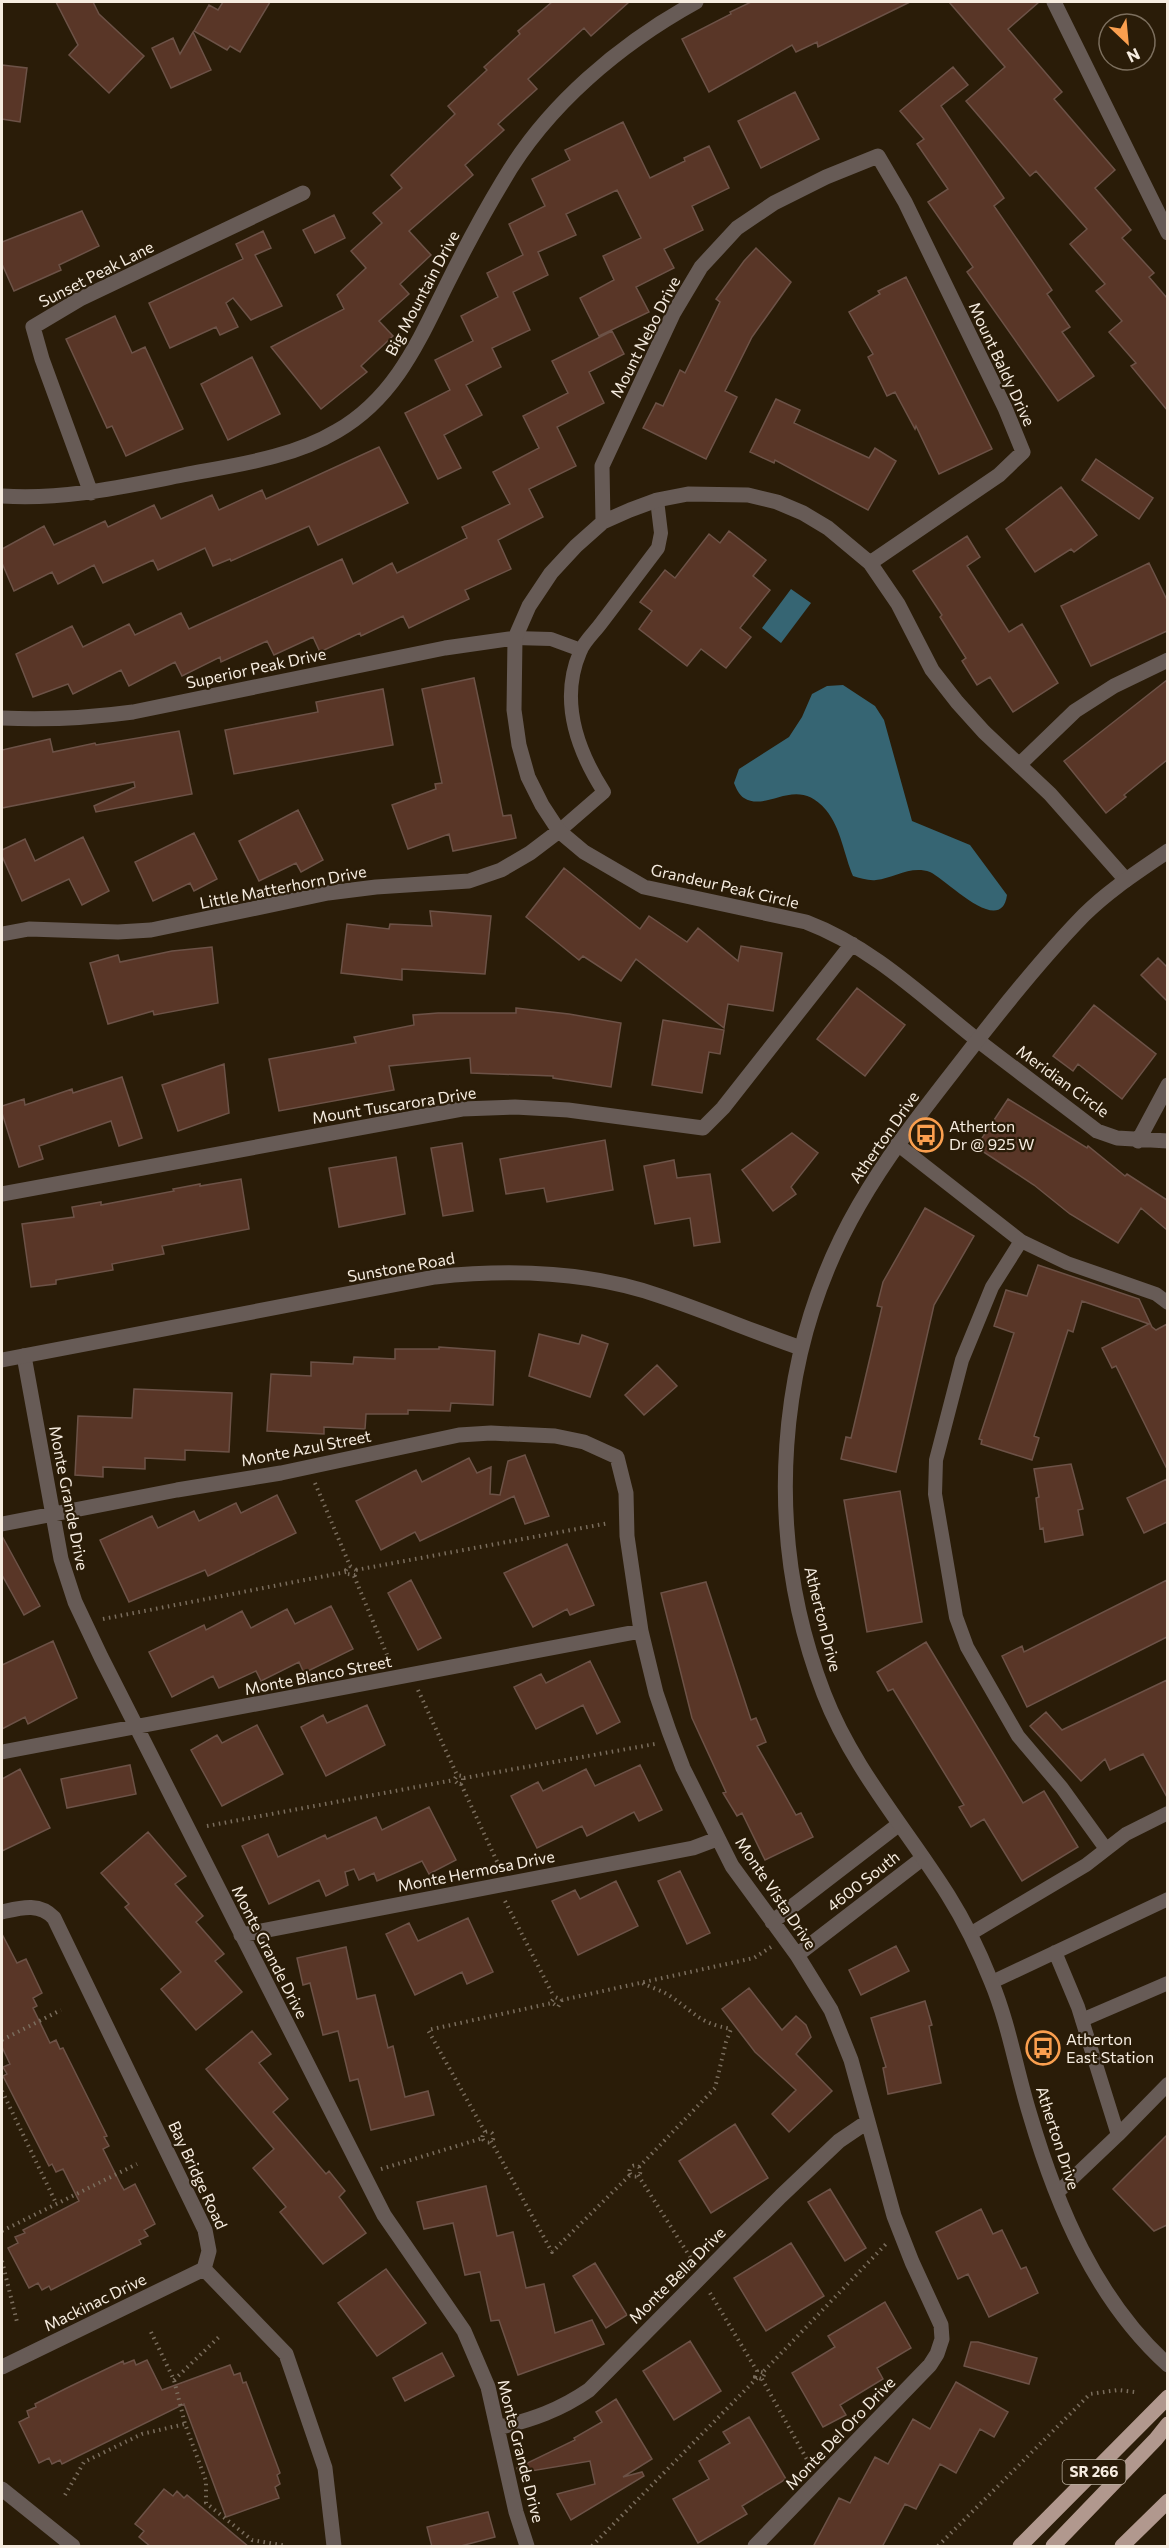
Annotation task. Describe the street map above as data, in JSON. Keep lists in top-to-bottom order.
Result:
{
  "streets": {
    "main road": ["SR 266"],
    "street": [
      "Sunset Peak Lane",
      "Big Mountain Drive",
      "Mount Nebo Drive",
      "Mount Baldy Drive",
      "Superior Peak Drive",
      "Grandeur Peak Circle",
      "Little Matterhorn Drive",
      "Meridian Circle",
      "Mount Tuscarora Drive",
      "Atherton Drive",
      "Sunstone Road",
      "Monte Azul Street",
      "Monte Grande Drive",
      "Monte Blanco Street",
      "Monte Hermosa Drive",
      "4600 South",
      "Monte Vista Drive",
      "Bay Bridge Road",
      "Monte Bella Drive",
      "Mackinac Drive",
      "Monte Del Oro Drive"
    ]
  },
  "crossings": [
    ["Sunset Peak Lane", "Big Mountain Drive"],
    ["Mount Nebo Drive", "Mount Baldy Drive"],
    ["Mount Nebo Drive", "Grandeur Peak Circle"],
    ["Mount Baldy Drive", "Grandeur Peak Circle"],
    ["Superior Peak Drive", "Grandeur Peak Circle"],
    ["Grandeur Peak Circle", "Little Matterhorn Drive"],
    ["Grandeur Peak Circle", "Meridian Circle"],
    ["Grandeur Peak Circle", "Mount Tuscarora Drive"],
    ["Grandeur Peak Circle", "Atherton Drive"],
    ["Meridian Circle", "Atherton Drive"],
    ["Atherton Drive", "Sunstone Road"],
    ["Atherton Drive", "4600 South"],
    ["Sunstone Road", "Monte Grande Drive"],
    ["Monte Azul Street", "Monte Grande Drive"],
    ["Monte Azul Street", "Monte Vista Drive"],
    ["Monte Grande Drive", "Monte Blanco Street"],
    ["Monte Grande Drive", "Monte Hermosa Drive"],
    ["Monte Grande Drive", "Monte Bella Drive"],
    ["Monte Blanco Street", "Monte Vista Drive"],
    ["Monte Hermosa Drive", "Monte Vista Drive"],
    ["4600 South", "Monte Vista Drive"],
    ["Monte Vista Drive", "Monte Bella Drive"],
    ["Monte Vista Drive", "Monte Del Oro Drive"],
    ["Bay Bridge Road", "Mackinac Drive"]
  ],
  "places": {
    "bus stop": ["Atherton Dr @ 925 W", "Atherton East Station"]
  },
  "north": "bottom right"
}
